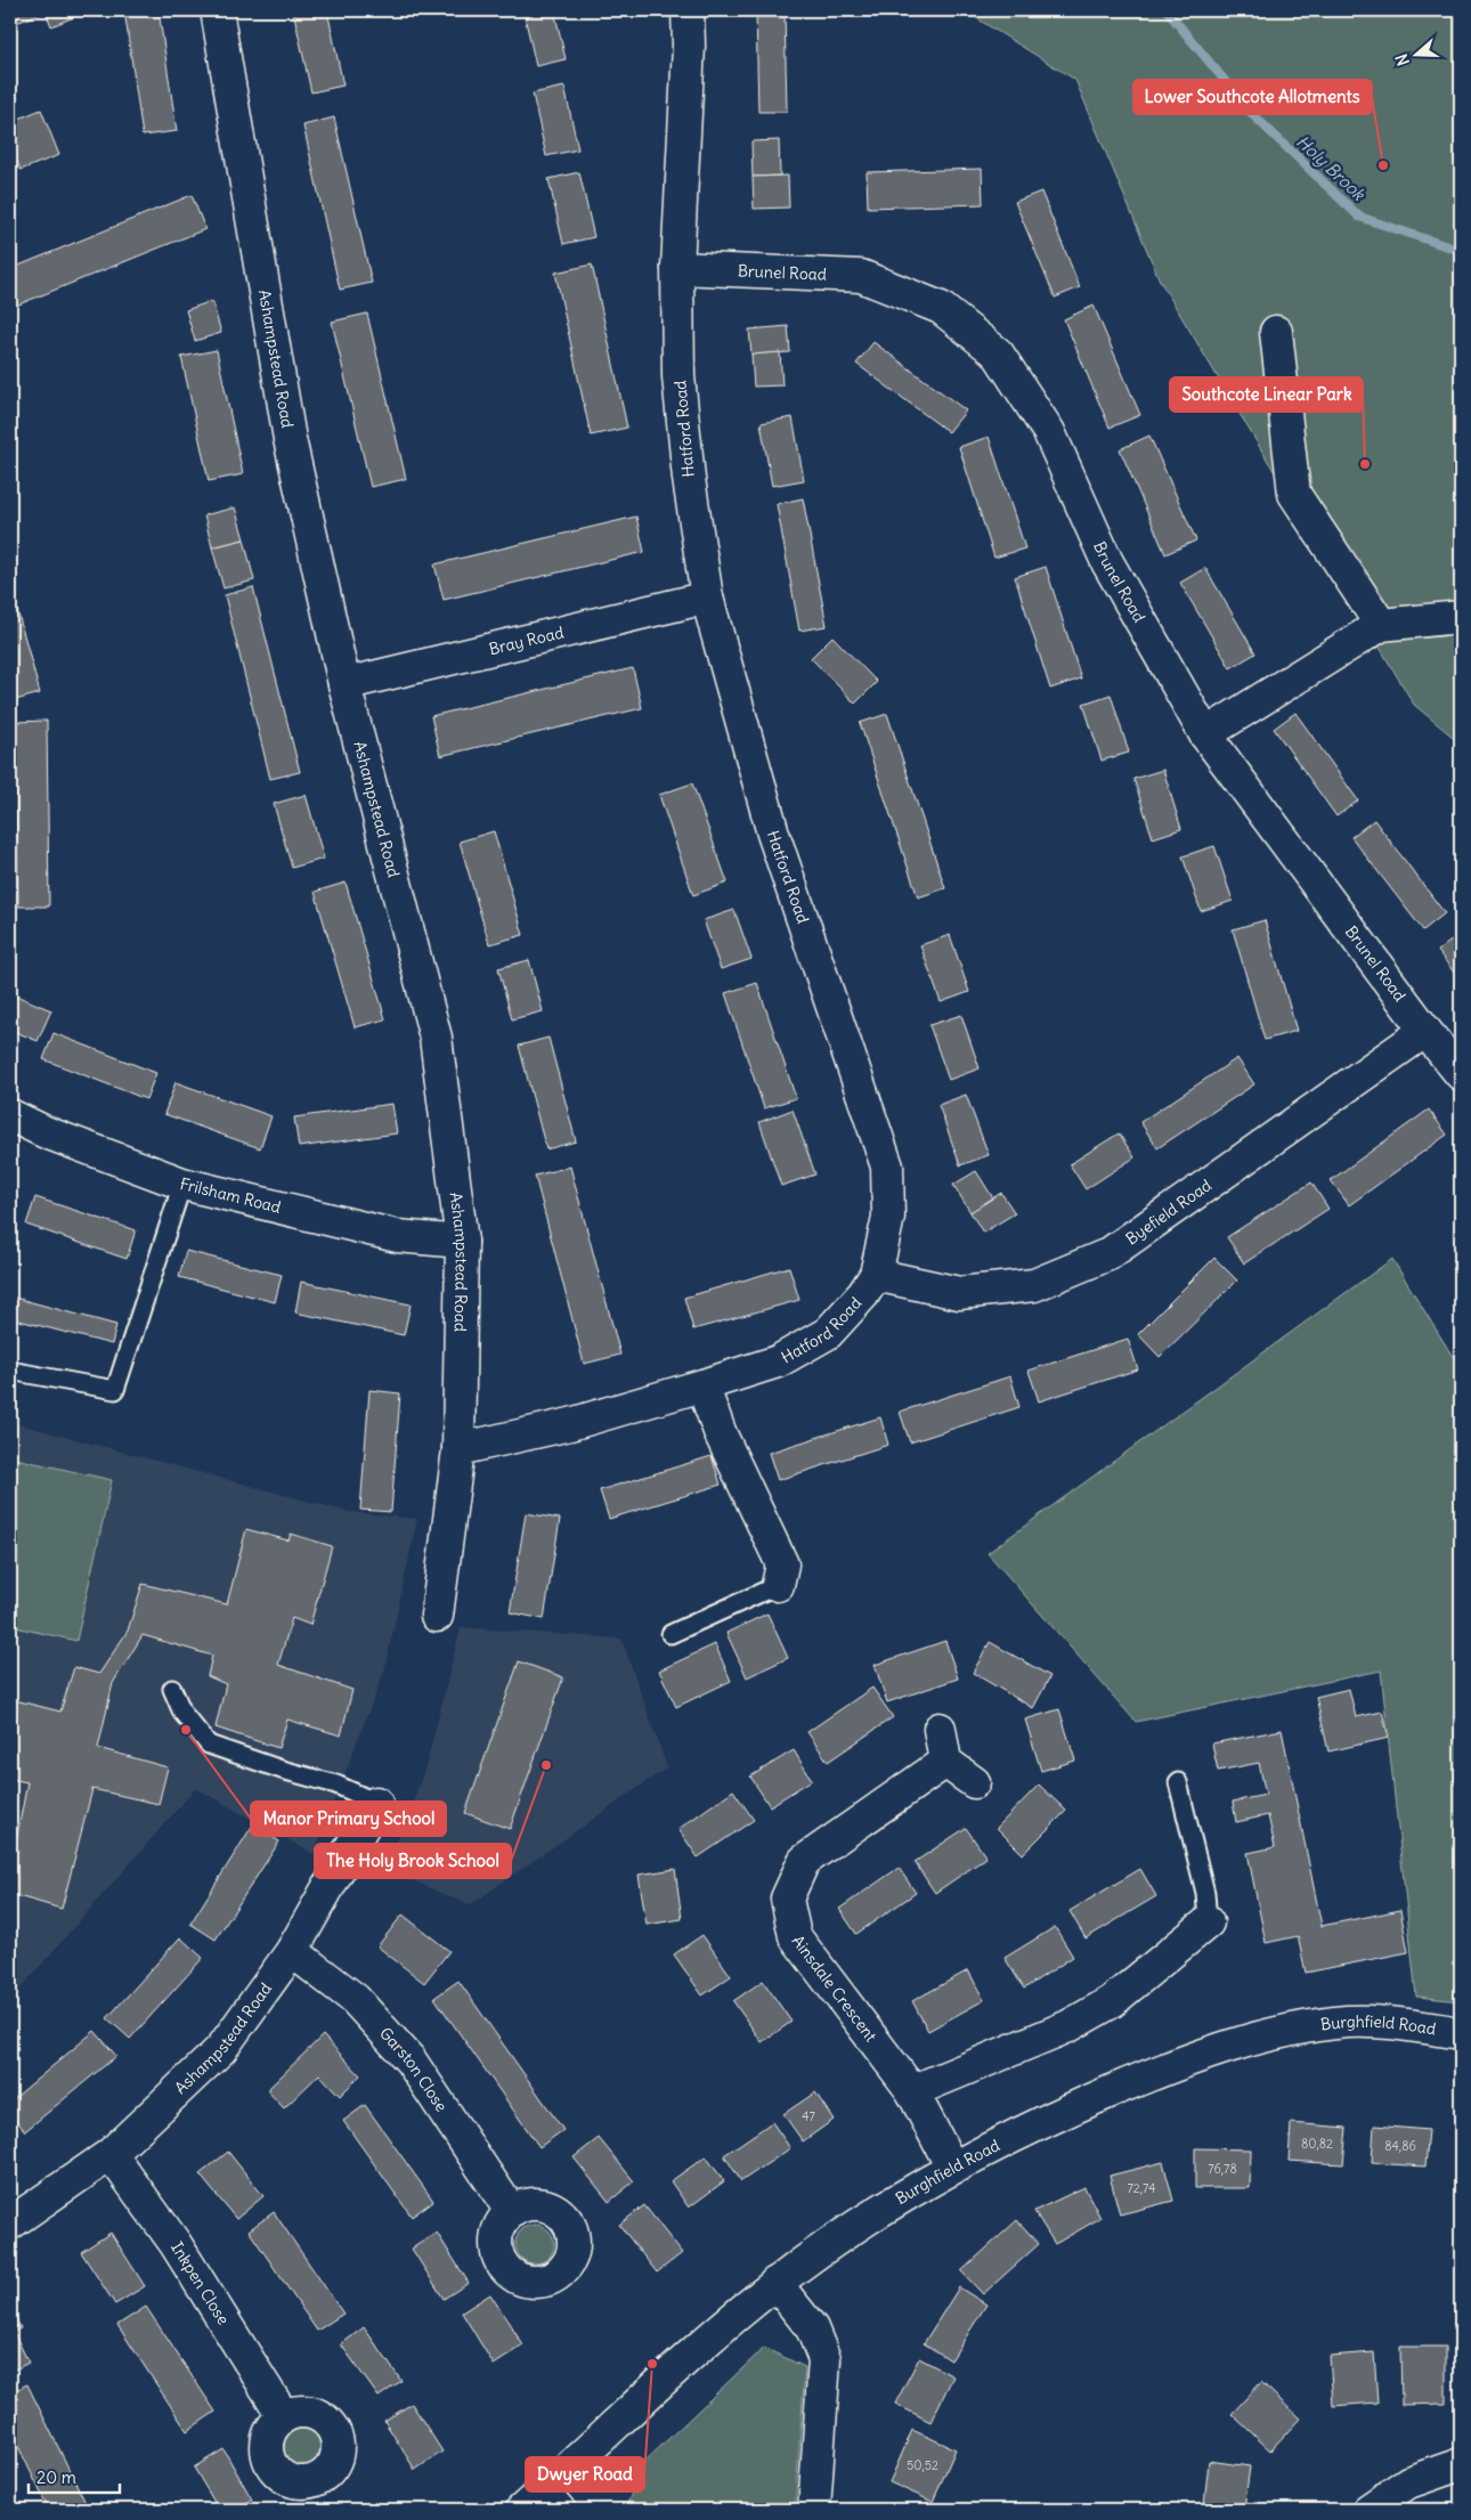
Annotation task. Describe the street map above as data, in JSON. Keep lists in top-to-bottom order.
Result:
{
  "streets": {
    "street": [
      "Brunel Road",
      "Ashampstead Road",
      "Hatford Road",
      "Bray Road",
      "Frilsham Road",
      "Byefield Road",
      "Ainsdale Crescent",
      "Burghfield Road",
      "Garston Close",
      "Inkpen Close"
    ]
  },
  "crossings": [
    ["Brunel Road", "Hatford Road"],
    ["Brunel Road", "Byefield Road"],
    ["Ashampstead Road", "Hatford Road"],
    ["Ashampstead Road", "Bray Road"],
    ["Ashampstead Road", "Frilsham Road"],
    ["Ashampstead Road", "Garston Close"],
    ["Ashampstead Road", "Inkpen Close"],
    ["Hatford Road", "Bray Road"],
    ["Hatford Road", "Byefield Road"],
    ["Ainsdale Crescent", "Burghfield Road"]
  ],
  "water": ["Holy Brook"],
  "places": [
    "Lower Southcote Allotments",
    "Southcote Linear Park",
    "Manor Primary School",
    "The Holy Brook School",
    "Dwyer Road"
  ],
  "house_numbers": [
    "47",
    "80,82",
    "84,86",
    "76,78",
    "72,74",
    "50,52"
  ],
  "scale_bar": "20 m",
  "north": "left"
}
